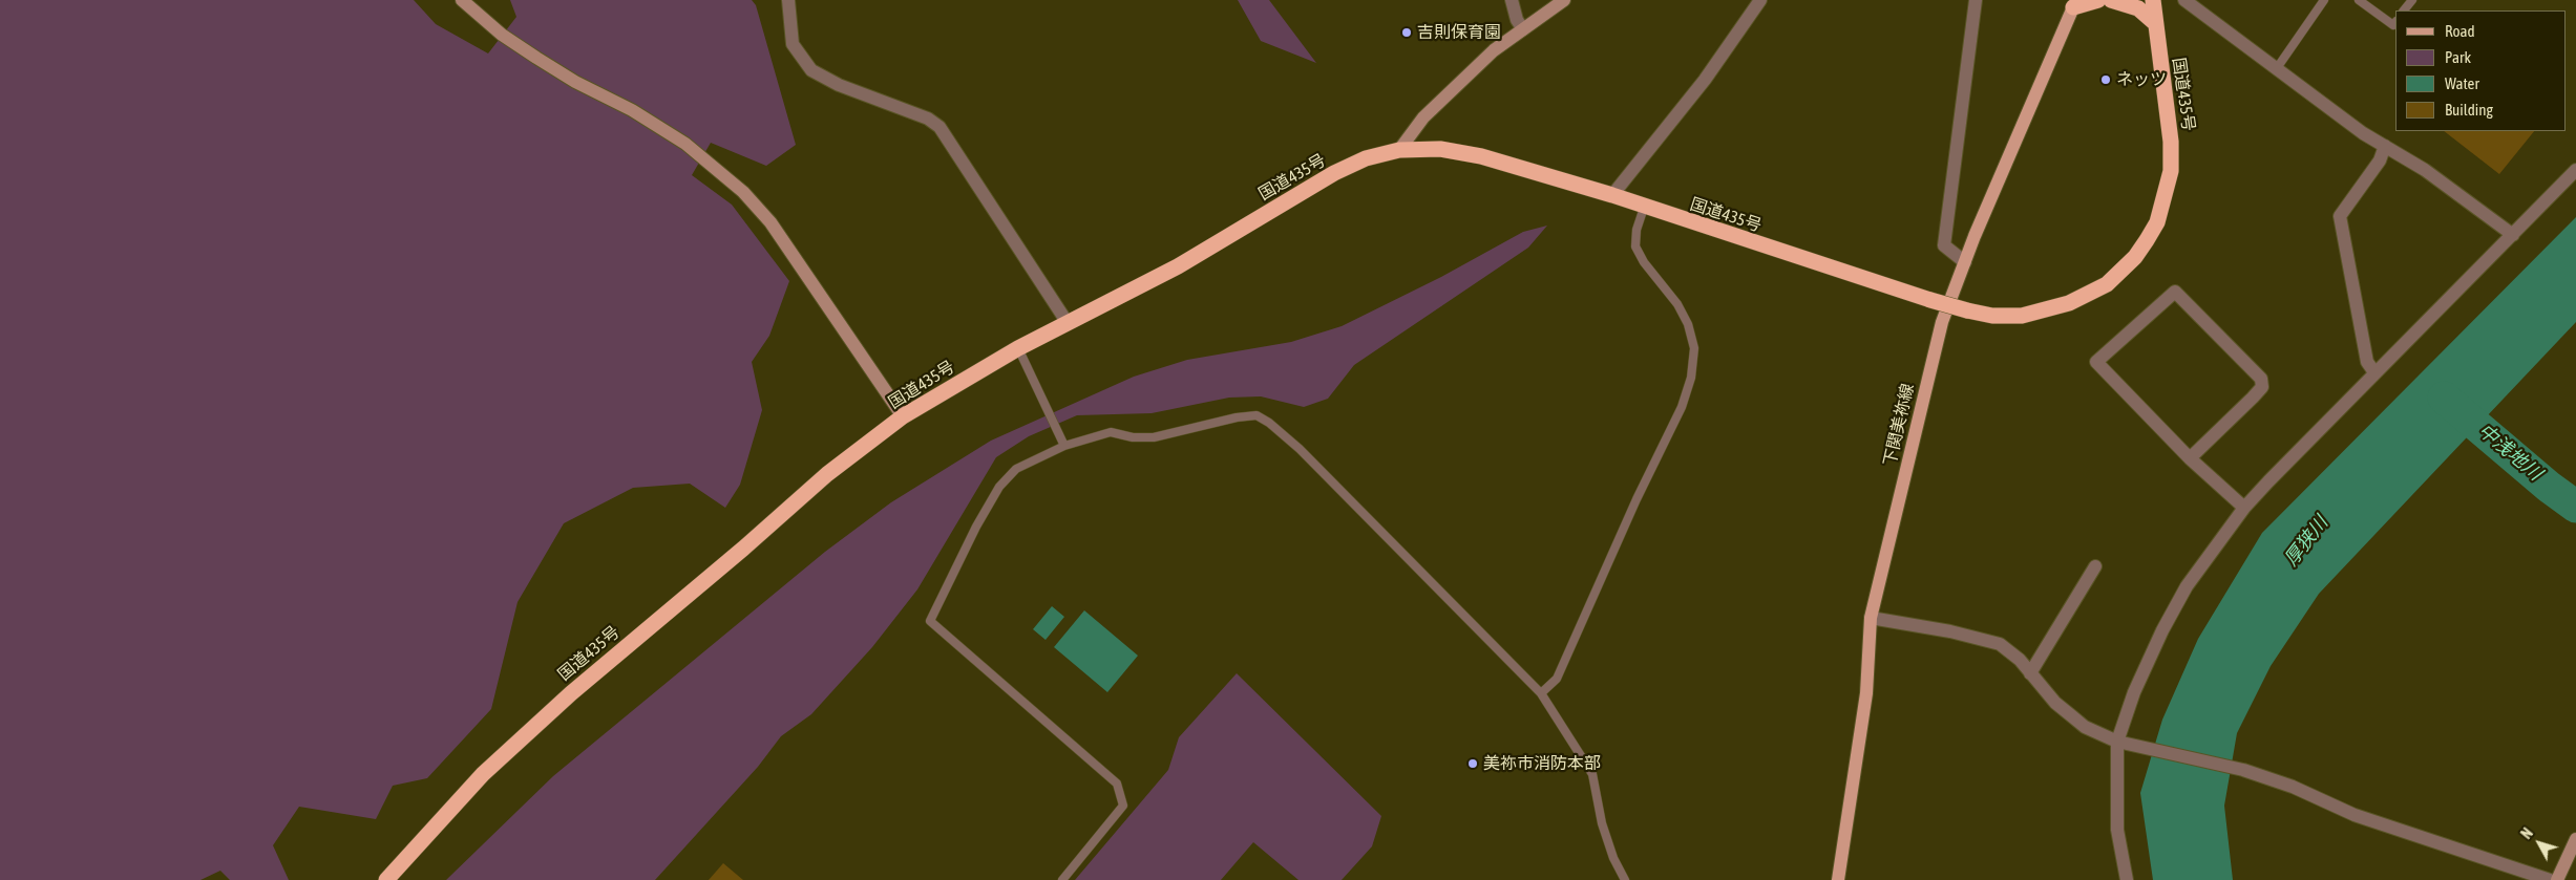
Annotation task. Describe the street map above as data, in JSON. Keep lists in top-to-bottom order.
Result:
{
  "streets": {
    "highway": ["国道435号"],
    "main road": ["下関美祢線"]
  },
  "water": ["中浅地川", "厚狭川"],
  "places": ["吉則保育園", "ネッツ", "美祢市消防本部"],
  "legend": [
    "Road",
    "Park",
    "Water",
    "Building"
  ],
  "north": "top left"
}
